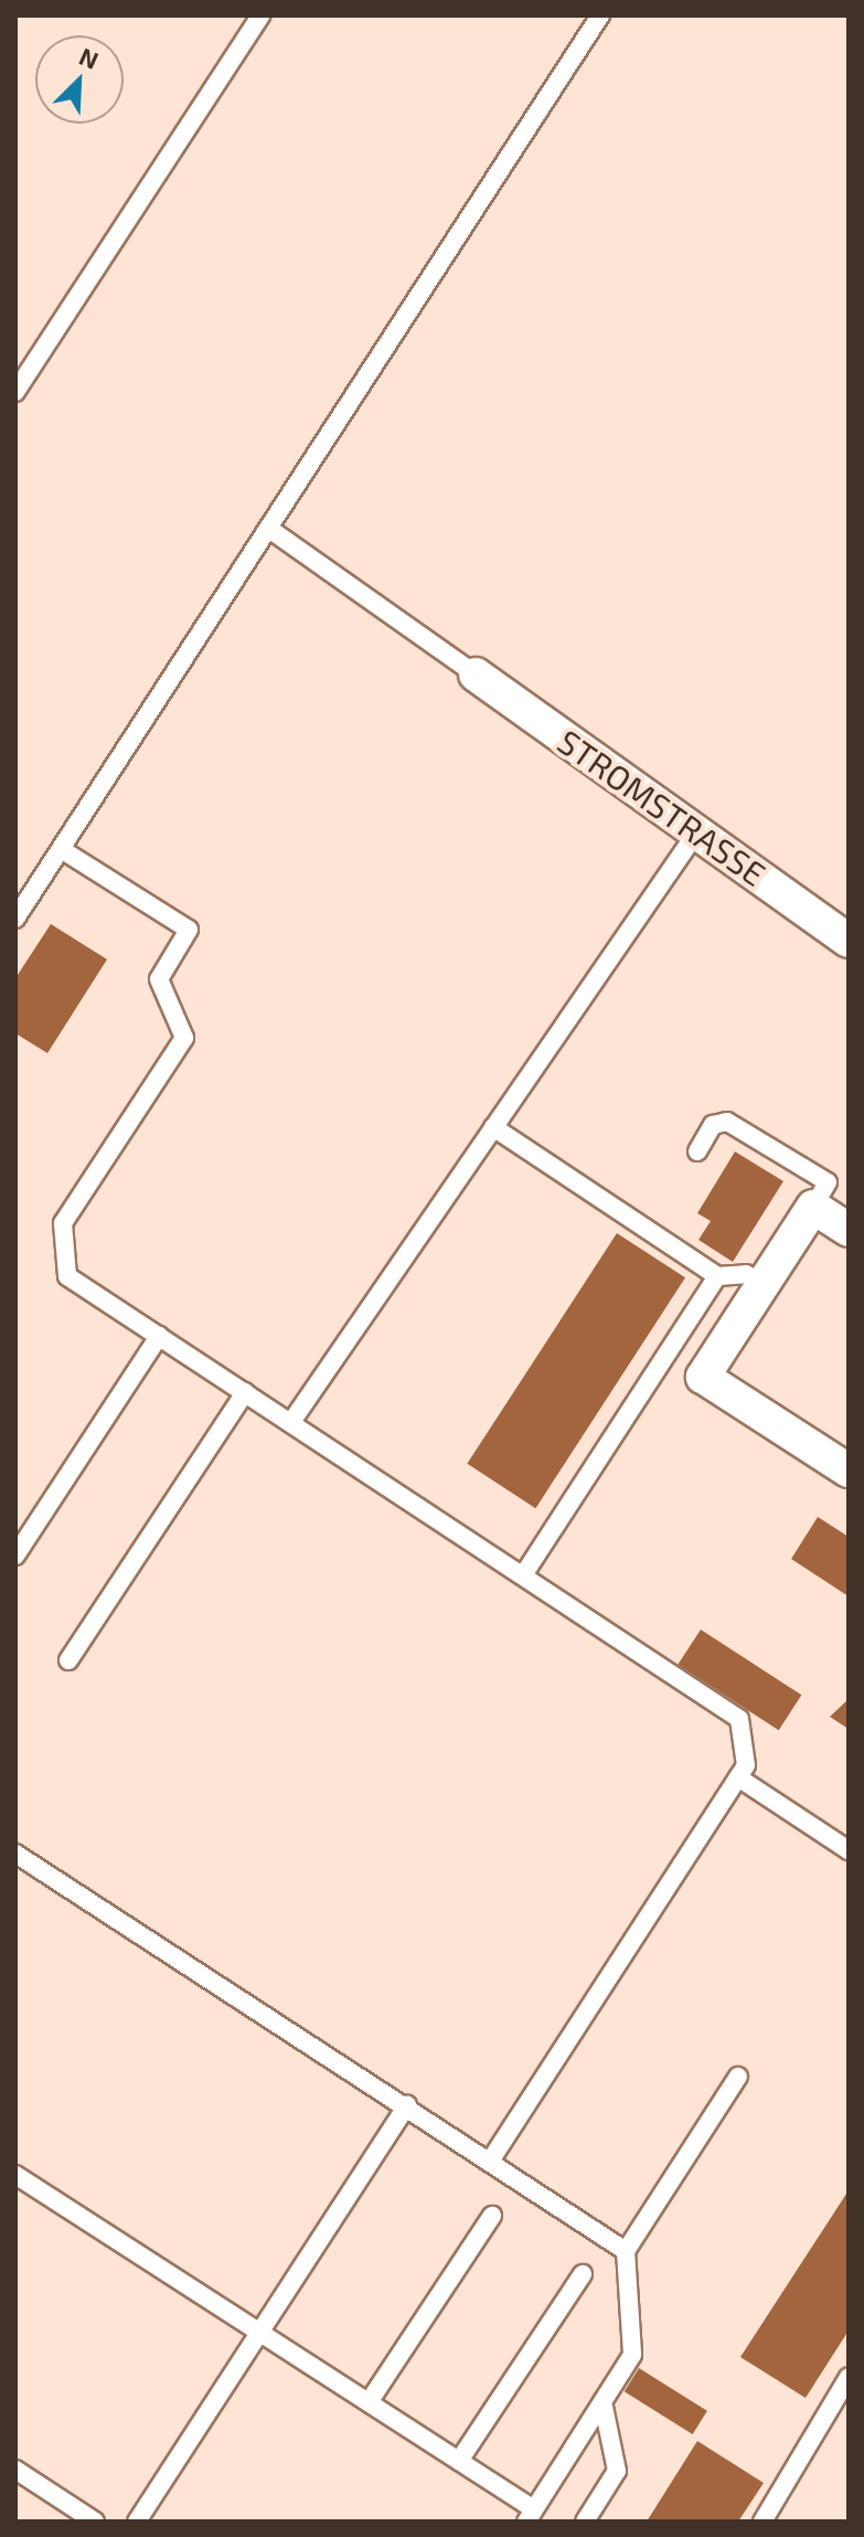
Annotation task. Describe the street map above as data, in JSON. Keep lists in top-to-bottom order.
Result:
{
  "streets": {
    "street": ["STROMSTRASSE"]
  },
  "north": "top right"
}
